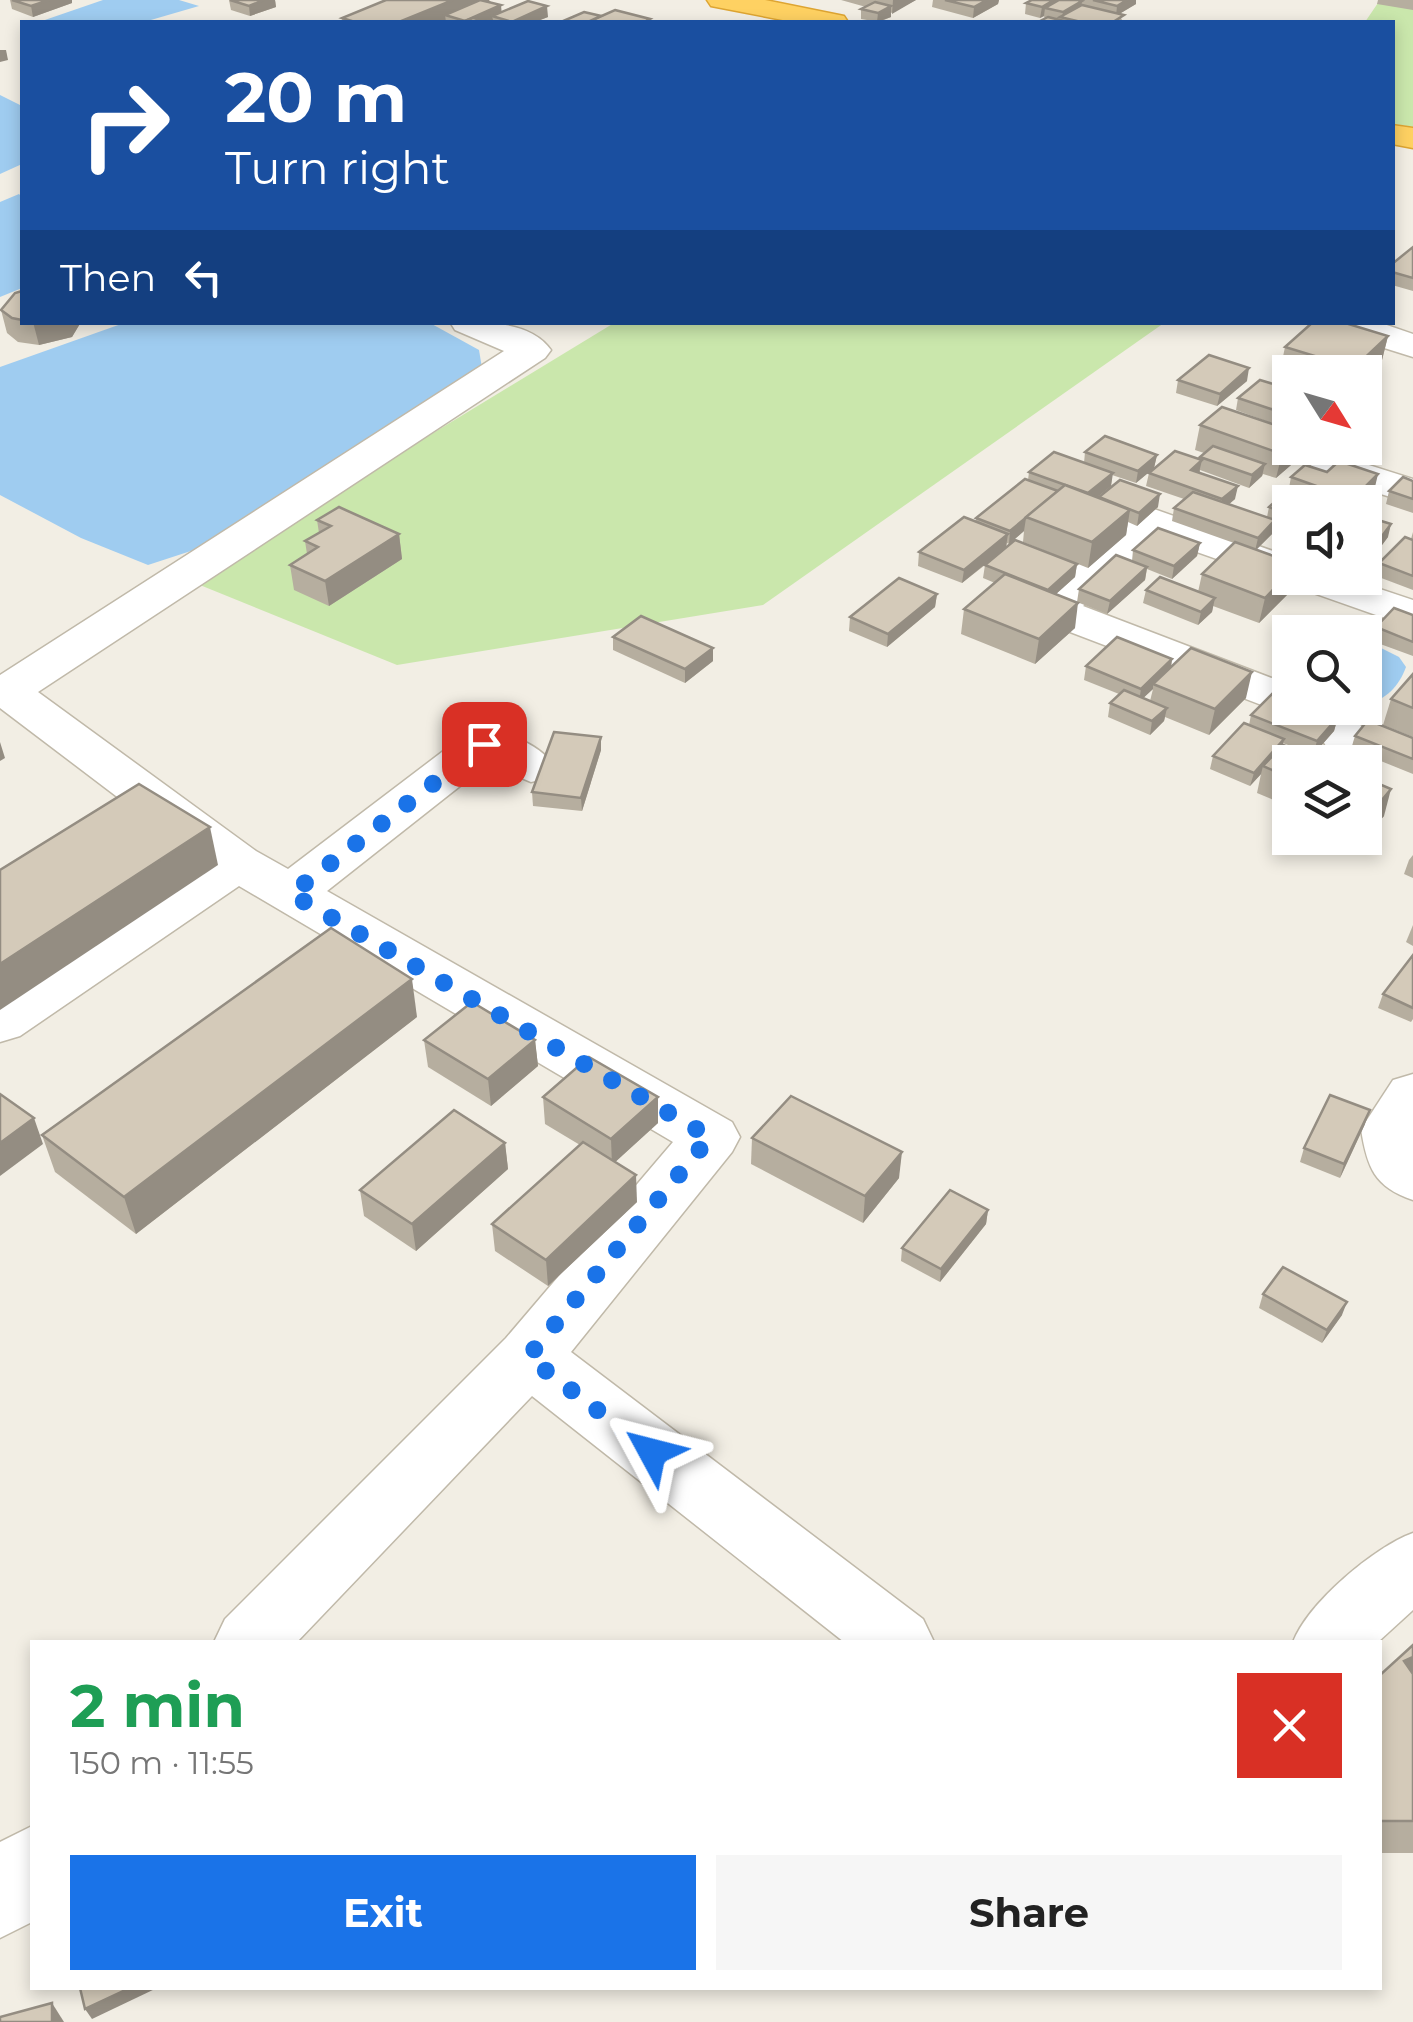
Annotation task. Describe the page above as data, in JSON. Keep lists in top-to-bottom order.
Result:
{
  "north": "bottom right",
  "page": {
    "turn": ["20 m", "Turn right"],
    "then": "Then",
    "heading": ["2 min", "150 m · 11:55"],
    "buttons": ["Exit", "Share"]
  }
}
